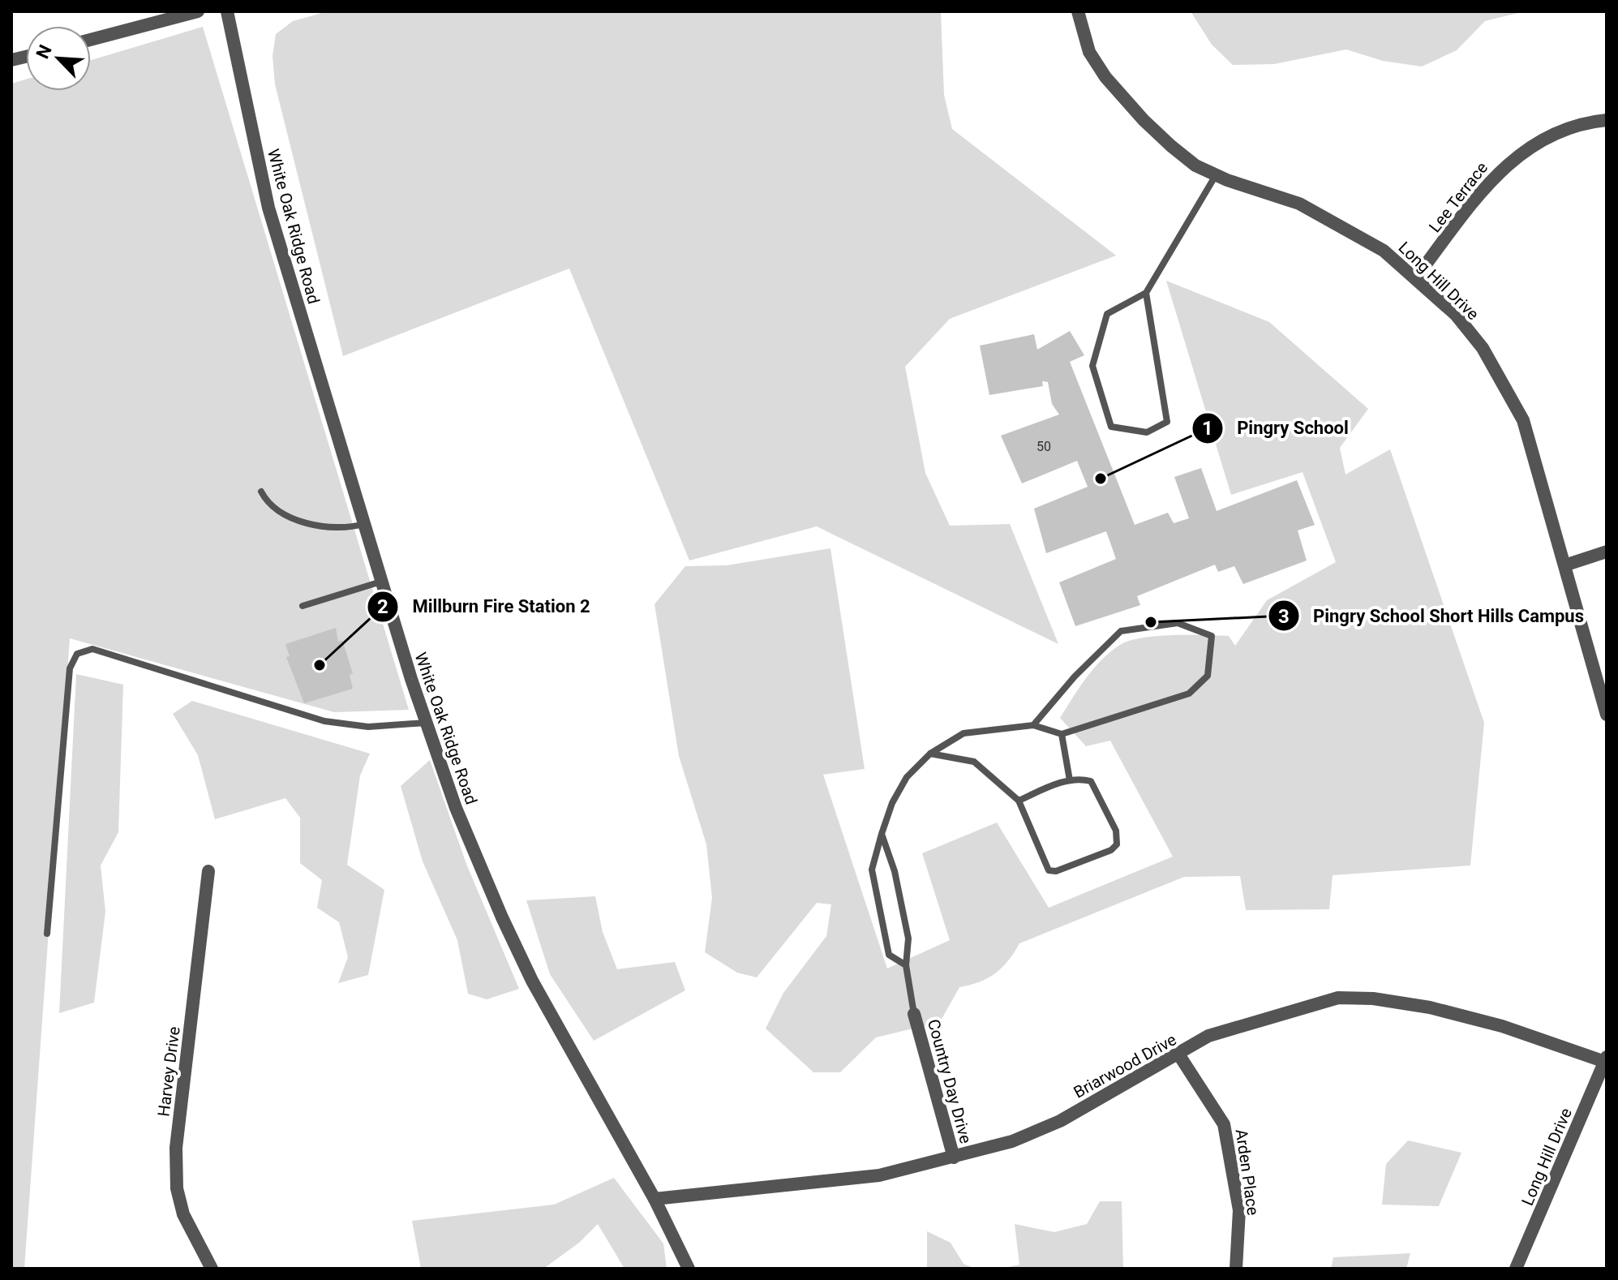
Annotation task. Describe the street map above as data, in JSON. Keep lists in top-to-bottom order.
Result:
{
  "streets": {
    "street": [
      "Lee Terrace",
      "White Oak Ridge Road",
      "Long Hill Drive",
      "Briarwood Drive",
      "Harvey Drive",
      "Country Day Drive",
      "Arden Place"
    ]
  },
  "crossings": [
    ["Lee Terrace", "Long Hill Drive"],
    ["White Oak Ridge Road", "Briarwood Drive"],
    ["Long Hill Drive", "Briarwood Drive"],
    ["Briarwood Drive", "Country Day Drive"],
    ["Briarwood Drive", "Arden Place"]
  ],
  "places": ["Pingry School", "Pingry School Short Hills Campus", "Millburn Fire Station 2"],
  "house_numbers": ["50"],
  "north": "top left"
}
